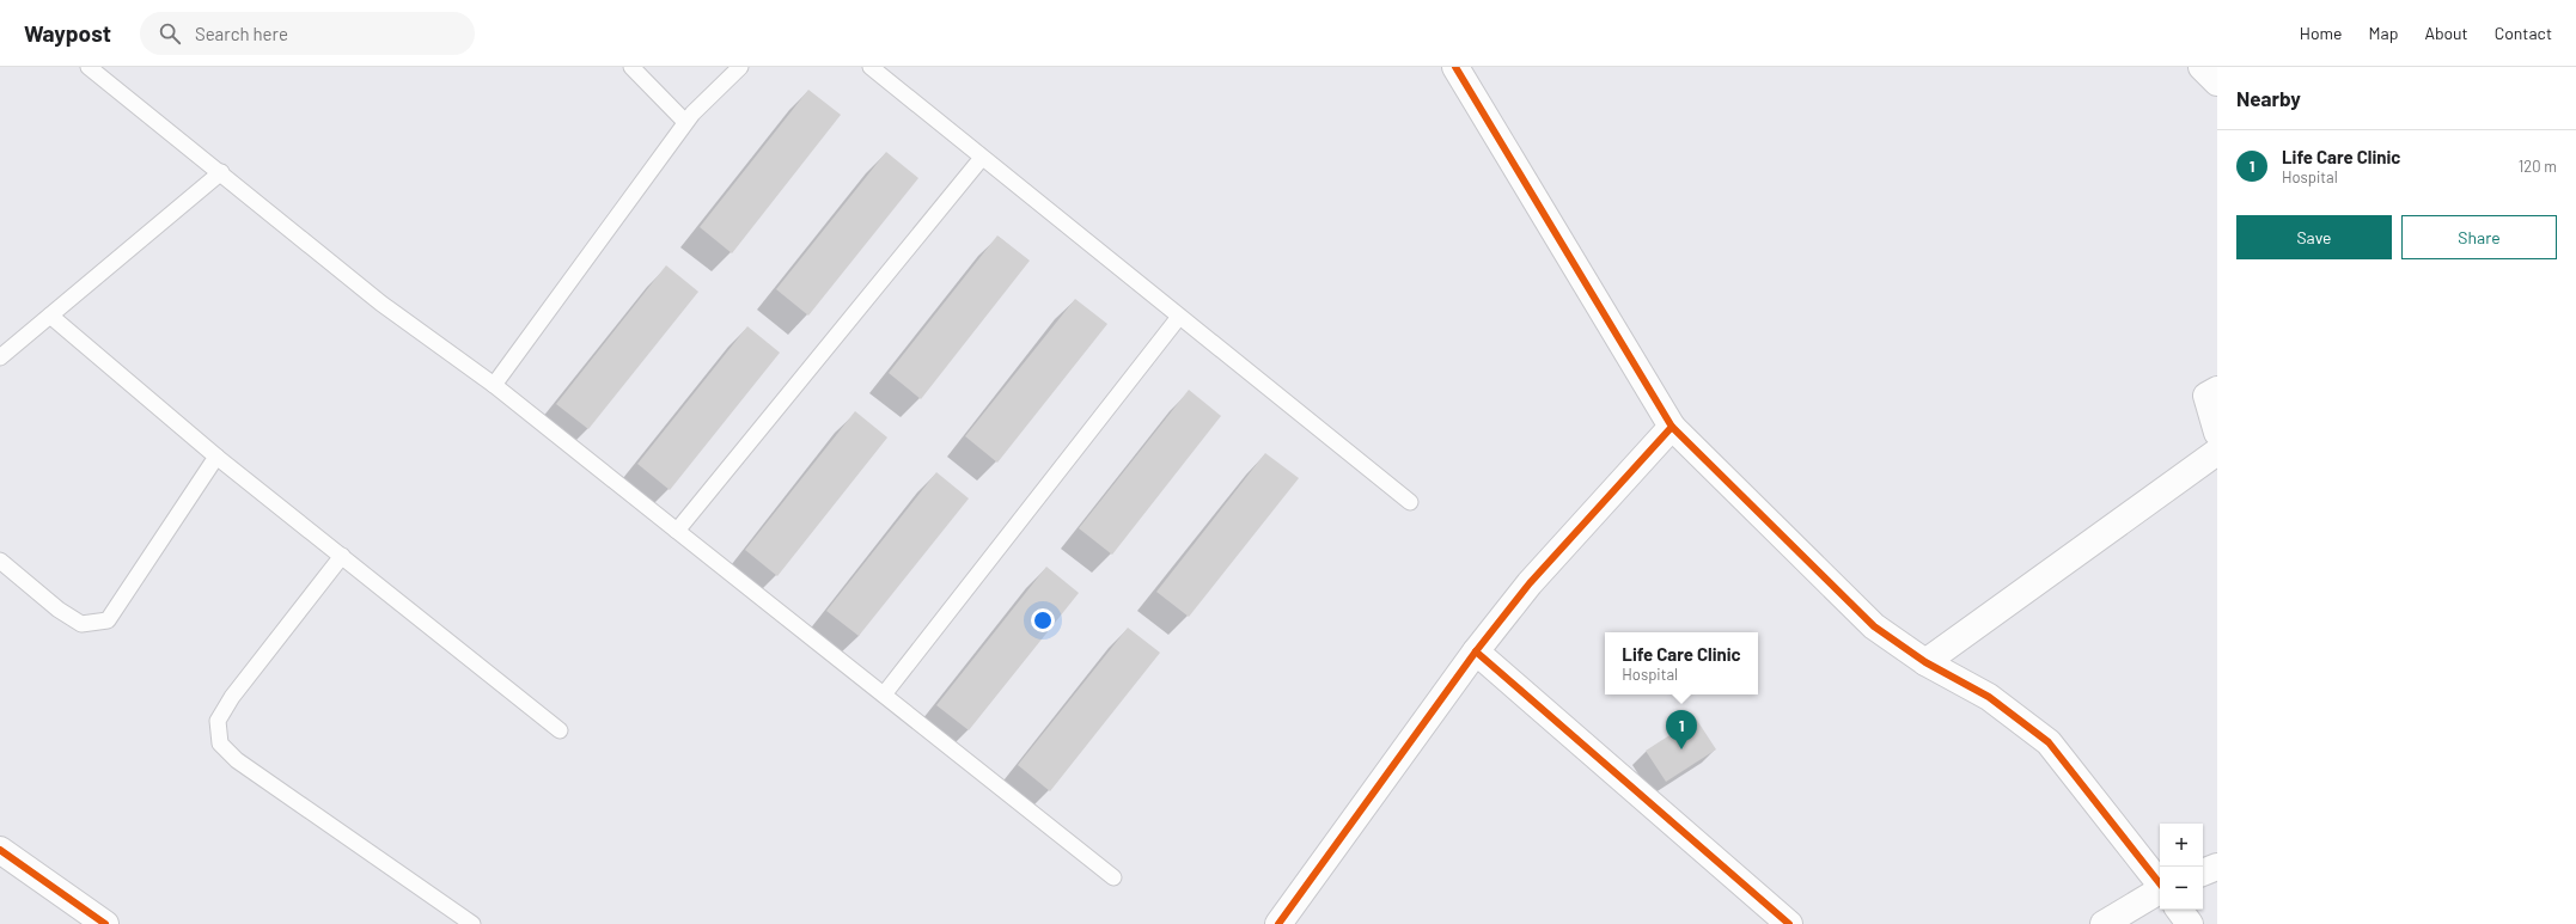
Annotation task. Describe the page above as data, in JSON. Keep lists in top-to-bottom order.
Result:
{
  "page": {
    "header": "Waypost",
    "search": "Search here",
    "nav": [
      "Home",
      "Map",
      "About",
      "Contact"
    ],
    "heading": "Nearby",
    "list": [
      {
        "mark": "1",
        "name": "Life Care Clinic",
        "note": "Hospital",
        "value": "120 m"
      }
    ],
    "buttons": ["Save", "Share"],
    "popup": ["Life Care Clinic", "Hospital"],
    "pins": "1",
    "map_buttons": ["+", "−"]
  }
}
